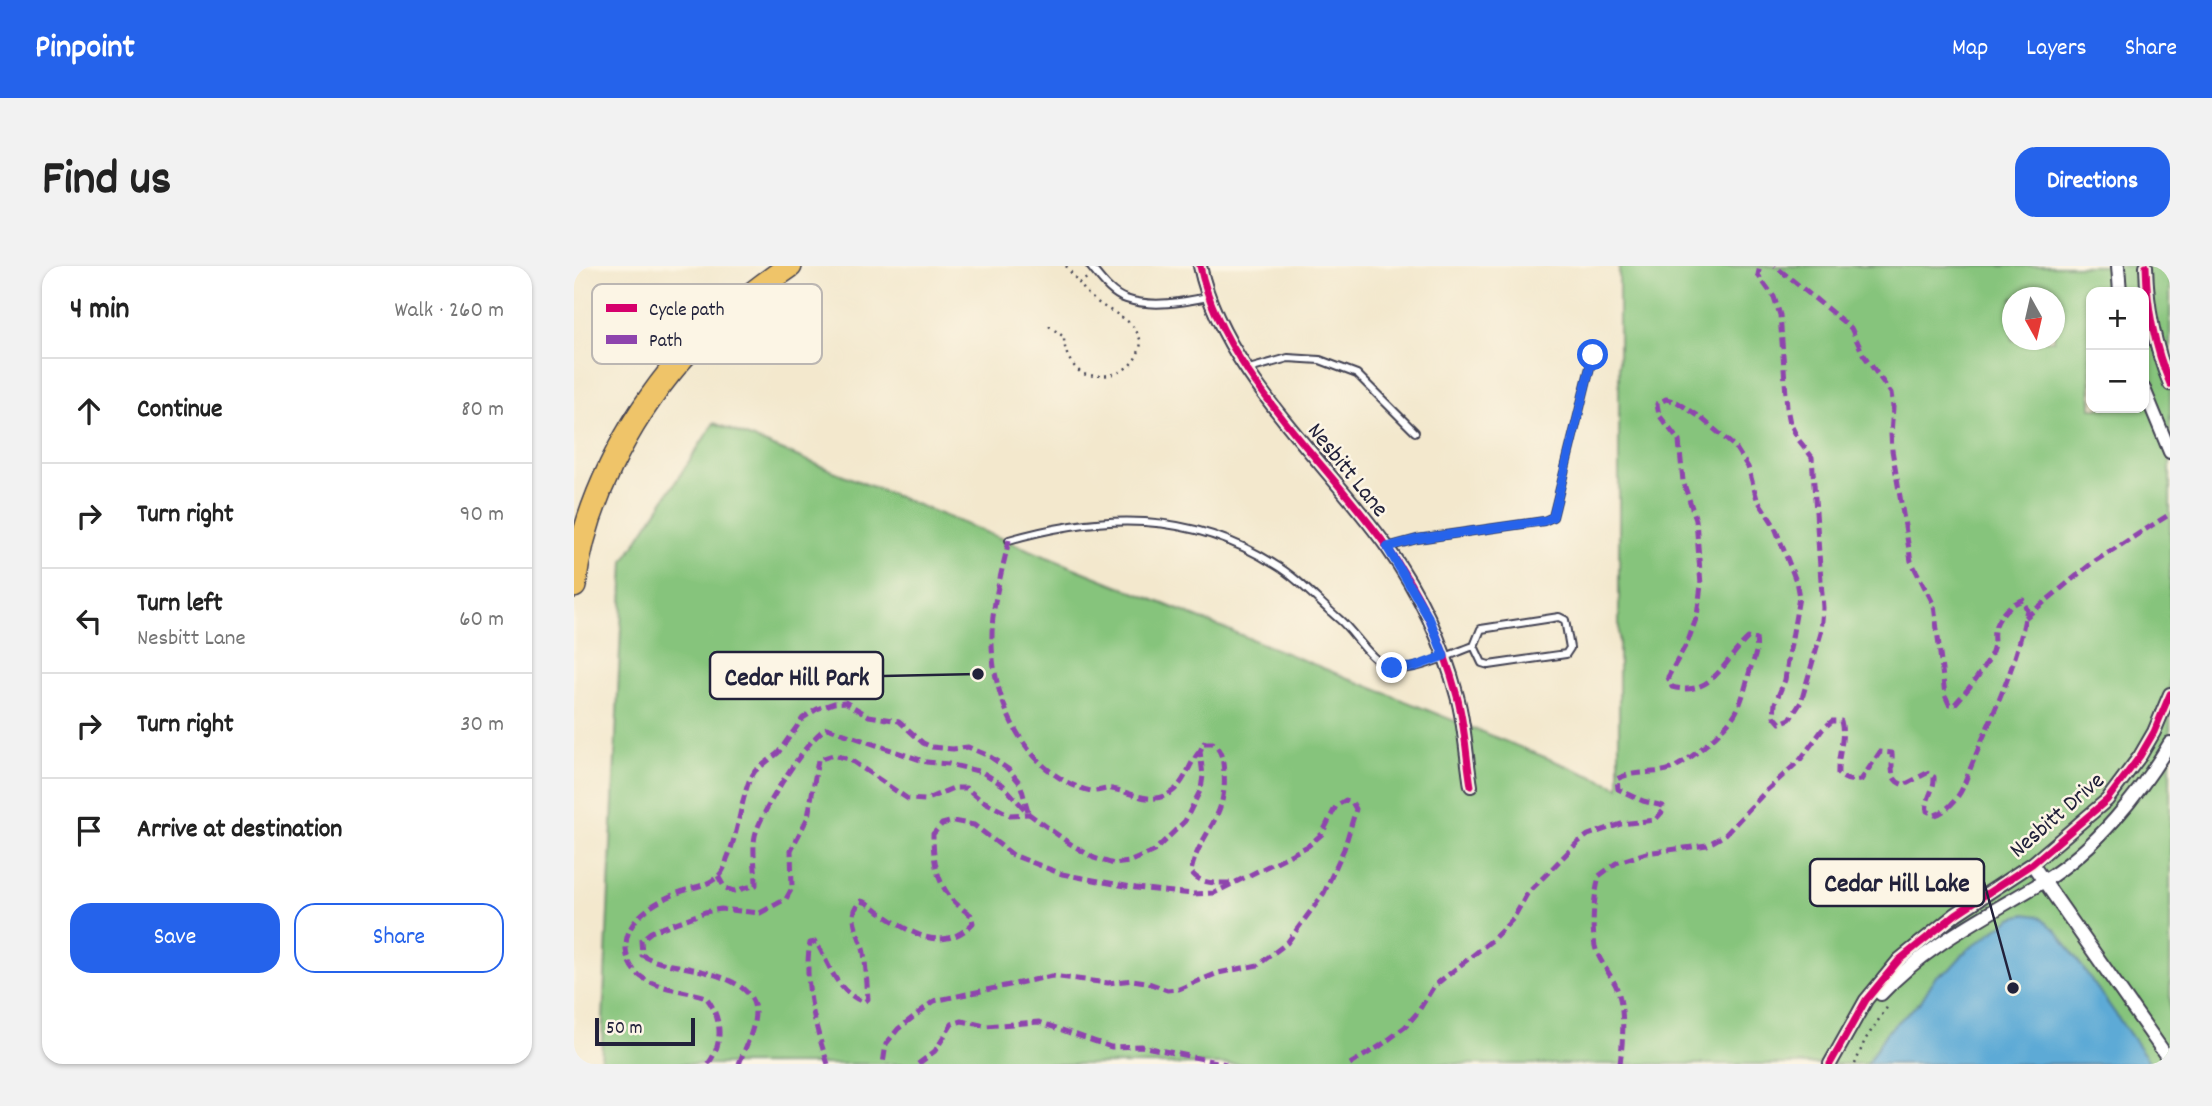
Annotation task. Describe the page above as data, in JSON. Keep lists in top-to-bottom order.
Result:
{
  "streets": {
    "street": ["Nesbitt Lane", "Nesbitt Drive"]
  },
  "places": ["Cedar Hill Park", "Cedar Hill Lake"],
  "legend": ["Cycle path", "Path"],
  "scale_bar": "50 m",
  "north": "bottom",
  "page": {
    "header": "Pinpoint",
    "nav": ["Map", "Layers", "Share"],
    "title": "Find us",
    "buttons": [
      "Directions",
      ["Save", "Share"]
    ],
    "heading": ["4 min", "Walk · 260 m"],
    "map_buttons": ["+", "−"],
    "list": [
      ["Continue", "80 m"],
      ["Turn right", "90 m"],
      ["Turn left", "Nesbitt Lane", "60 m"],
      ["Turn right", "30 m"],
      "Arrive at destination"
    ],
    "scale": "50 m"
  }
}
